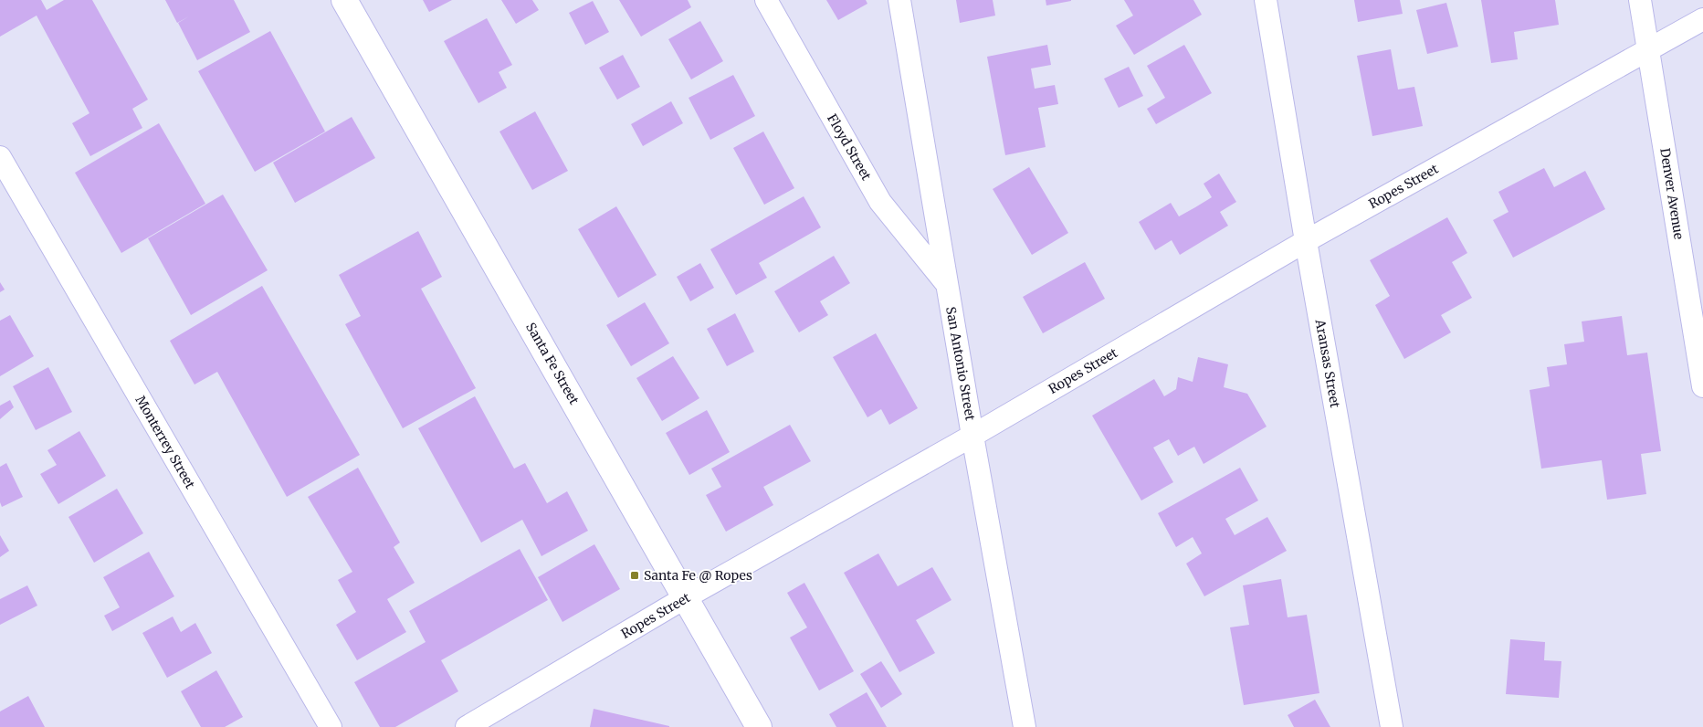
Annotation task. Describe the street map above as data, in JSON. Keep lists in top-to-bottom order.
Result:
{
  "streets": {
    "main road": ["Santa Fe Street"],
    "street": [
      "Floyd Street",
      "Ropes Street",
      "Denver Avenue",
      "San Antonio Street",
      "Aransas Street",
      "Monterrey Street"
    ]
  },
  "crossings": [
    ["Floyd Street", "San Antonio Street"],
    ["Ropes Street", "Denver Avenue"],
    ["Ropes Street", "Santa Fe Street"],
    ["Ropes Street", "San Antonio Street"],
    ["Ropes Street", "Aransas Street"]
  ],
  "places": {
    "transit": ["Santa Fe @ Ropes"]
  }
}
